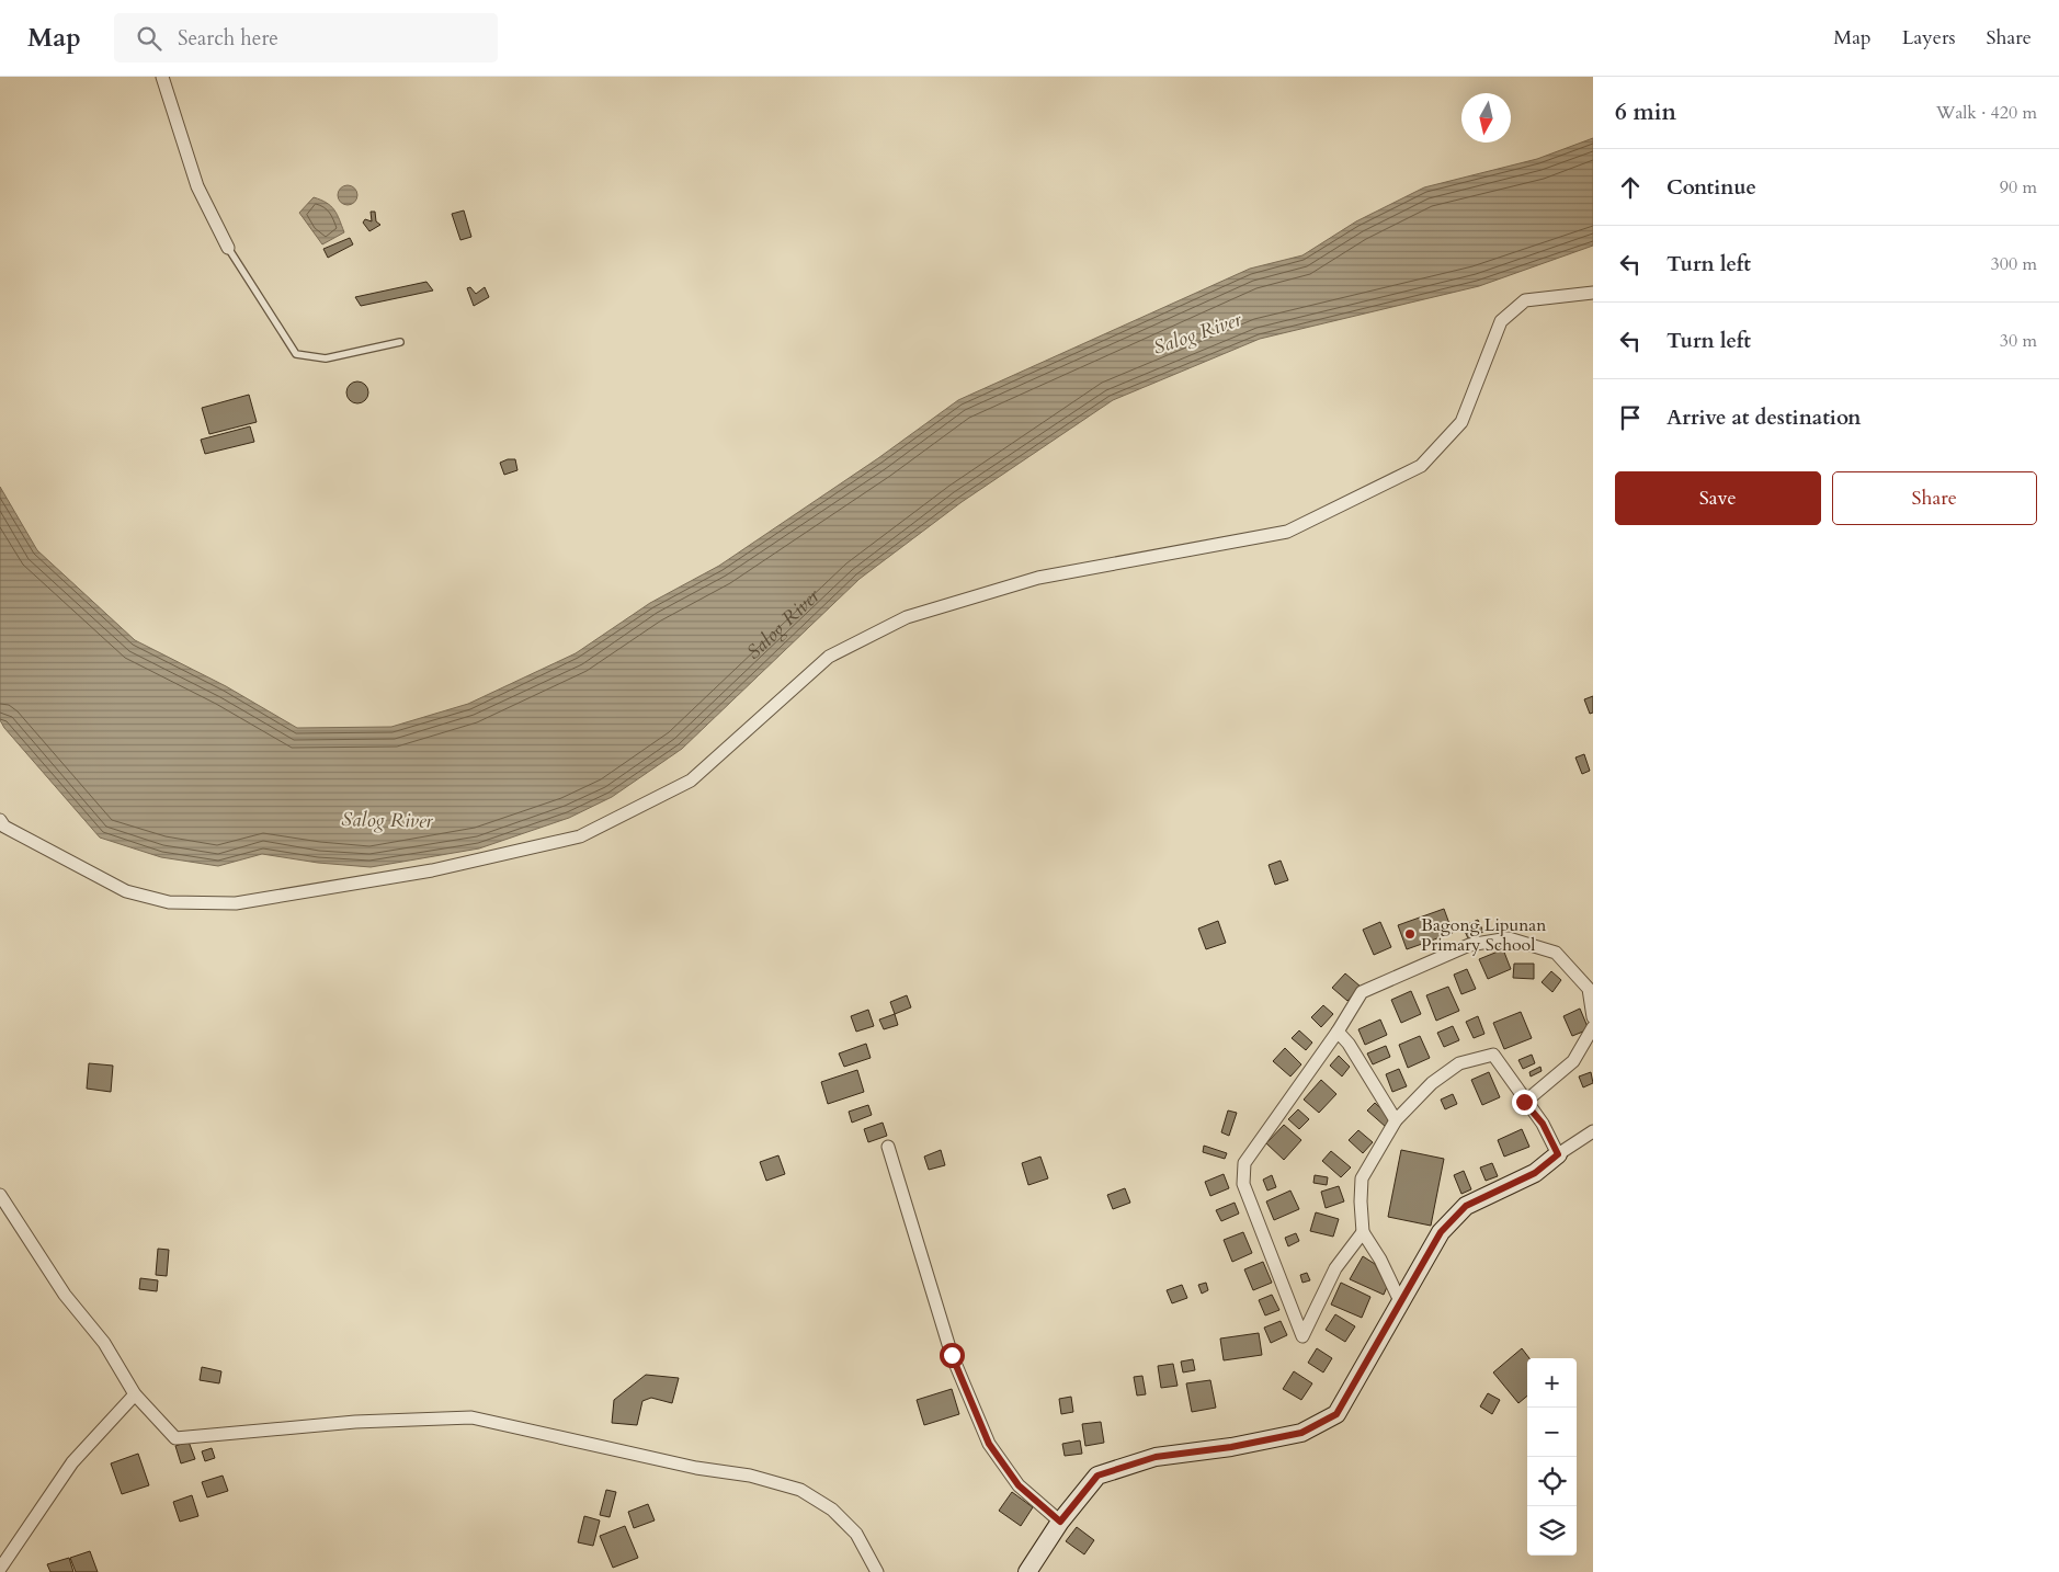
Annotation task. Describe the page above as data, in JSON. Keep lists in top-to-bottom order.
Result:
{
  "water": ["Salog River"],
  "places": ["Bagong Lipunan Primary School"],
  "north": "bottom",
  "page": {
    "header": "Map",
    "search": "Search here",
    "nav": ["Map", "Layers", "Share"],
    "heading": ["6 min", "Walk · 420 m"],
    "list": [
      ["Continue", "90 m"],
      ["Turn left", "300 m"],
      ["Turn left", "30 m"],
      "Arrive at destination"
    ],
    "buttons": ["Save", "Share"],
    "map_buttons": ["+", "−"]
  }
}
